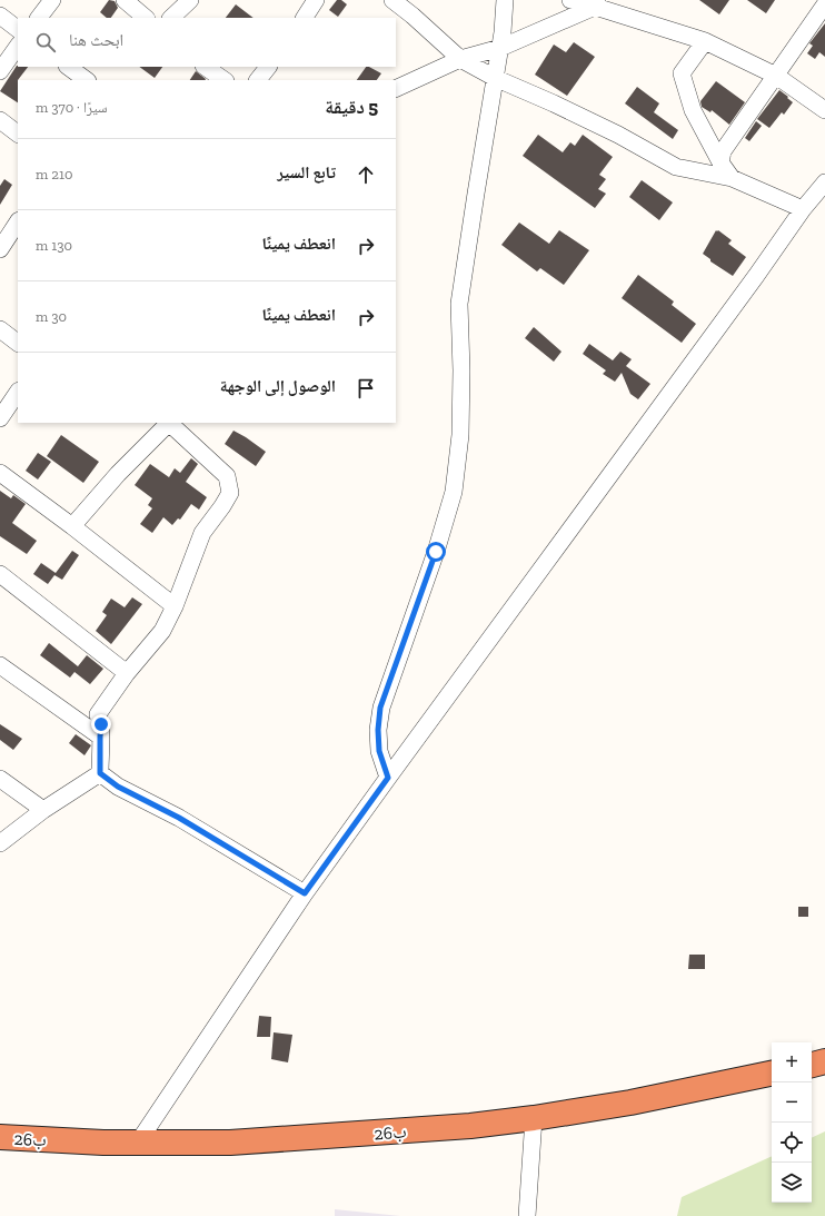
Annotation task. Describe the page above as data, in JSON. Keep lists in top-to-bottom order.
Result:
{
  "streets": {
    "highway": ["26ب"]
  },
  "page": {
    "search": "ابحث هنا",
    "heading": ["5 دقيقة", "سيرًا · 370 m"],
    "list": [
      ["تابع السير", "210 m"],
      ["انعطف يمينًا", "130 m"],
      ["انعطف يمينًا", "30 m"],
      "الوصول إلى الوجهة"
    ],
    "map_buttons": ["+", "−"]
  }
}
